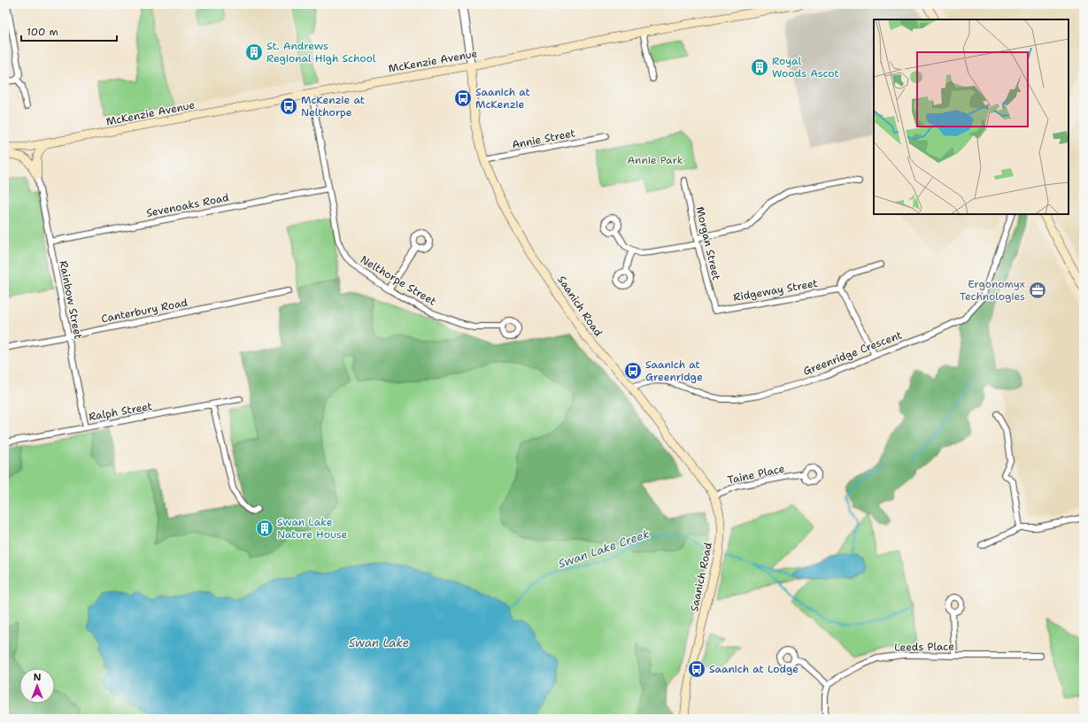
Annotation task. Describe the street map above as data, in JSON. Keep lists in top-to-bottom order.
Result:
{
  "streets": {
    "main road": ["McKenzie Avenue", "Saanich Road"],
    "street": [
      "Annie Street",
      "Sevenoaks Road",
      "Morgan Street",
      "Nelthorpe Street",
      "Ridgeway Street",
      "Rainbow Street",
      "Canterbury Road",
      "Greenridge Crescent",
      "Ralph Street",
      "Taine Place",
      "Leeds Place"
    ]
  },
  "crossings": [
    ["McKenzie Avenue", "Nelthorpe Street"],
    ["McKenzie Avenue", "Saanich Road"],
    ["Annie Street", "Saanich Road"],
    ["Sevenoaks Road", "Nelthorpe Street"],
    ["Sevenoaks Road", "Rainbow Street"],
    ["Morgan Street", "Ridgeway Street"],
    ["Rainbow Street", "Canterbury Road"],
    ["Rainbow Street", "Ralph Street"],
    ["Saanich Road", "Greenridge Crescent"],
    ["Saanich Road", "Taine Place"]
  ],
  "water": ["Swan Lake Creek", "Swan Lake"],
  "parks": ["Annie Park"],
  "places": {
    "building": ["St. Andrews Regional High School", "Royal Woods Ascot", "Swan Lake Nature House"],
    "bus stop": [
      "Saanich at McKenzie",
      "McKenzie at Nelthorpe",
      "Saanich at Greenridge",
      "Saanich at Lodge"
    ],
    "office": ["Ergonomyx Technologies"]
  },
  "scale_bar": "100 m",
  "north": "top"
}
